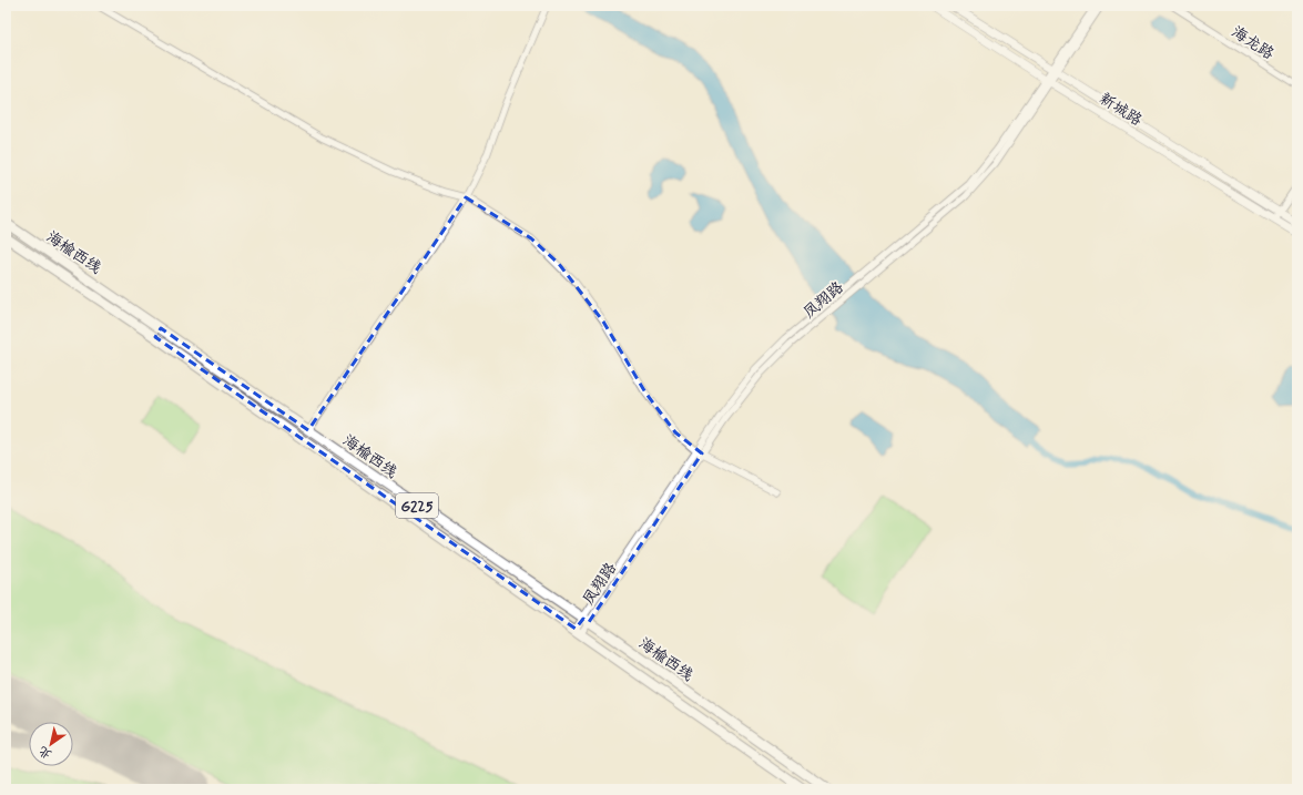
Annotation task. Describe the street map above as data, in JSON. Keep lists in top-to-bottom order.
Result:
{
  "streets": {
    "highway": ["海榆西线", "G225"],
    "main road": ["新城路"],
    "street": ["海龙路", "凤翔路"]
  },
  "crossings": [
    ["新城路", "凤翔路"],
    ["海榆西线", "凤翔路"]
  ],
  "north": "bottom left"
}
